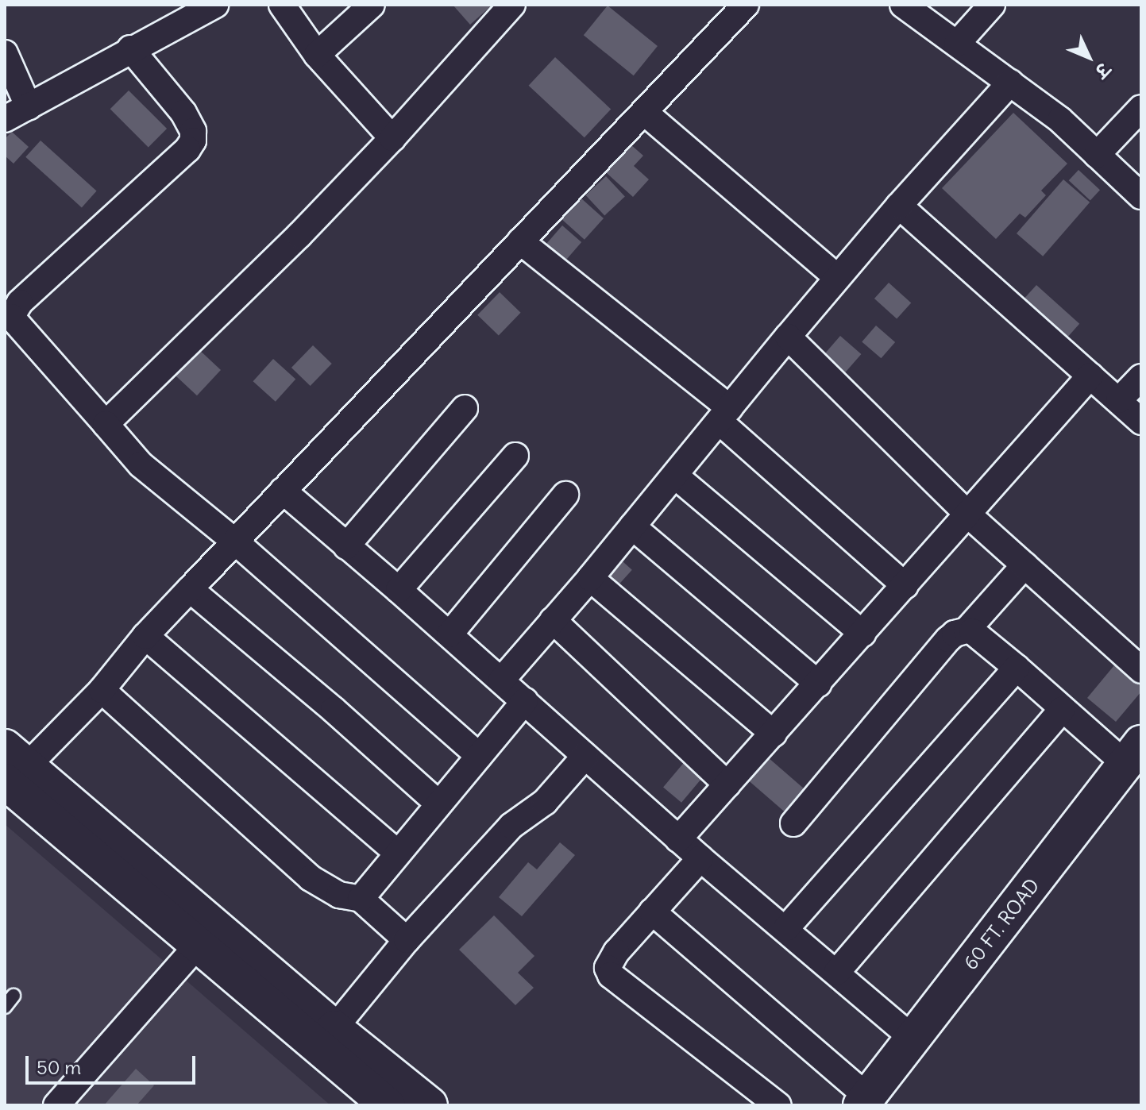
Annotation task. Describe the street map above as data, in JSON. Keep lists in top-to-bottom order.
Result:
{
  "streets": {
    "street": ["60 FT. ROAD"]
  },
  "scale_bar": "50 m",
  "north": "bottom right"
}
